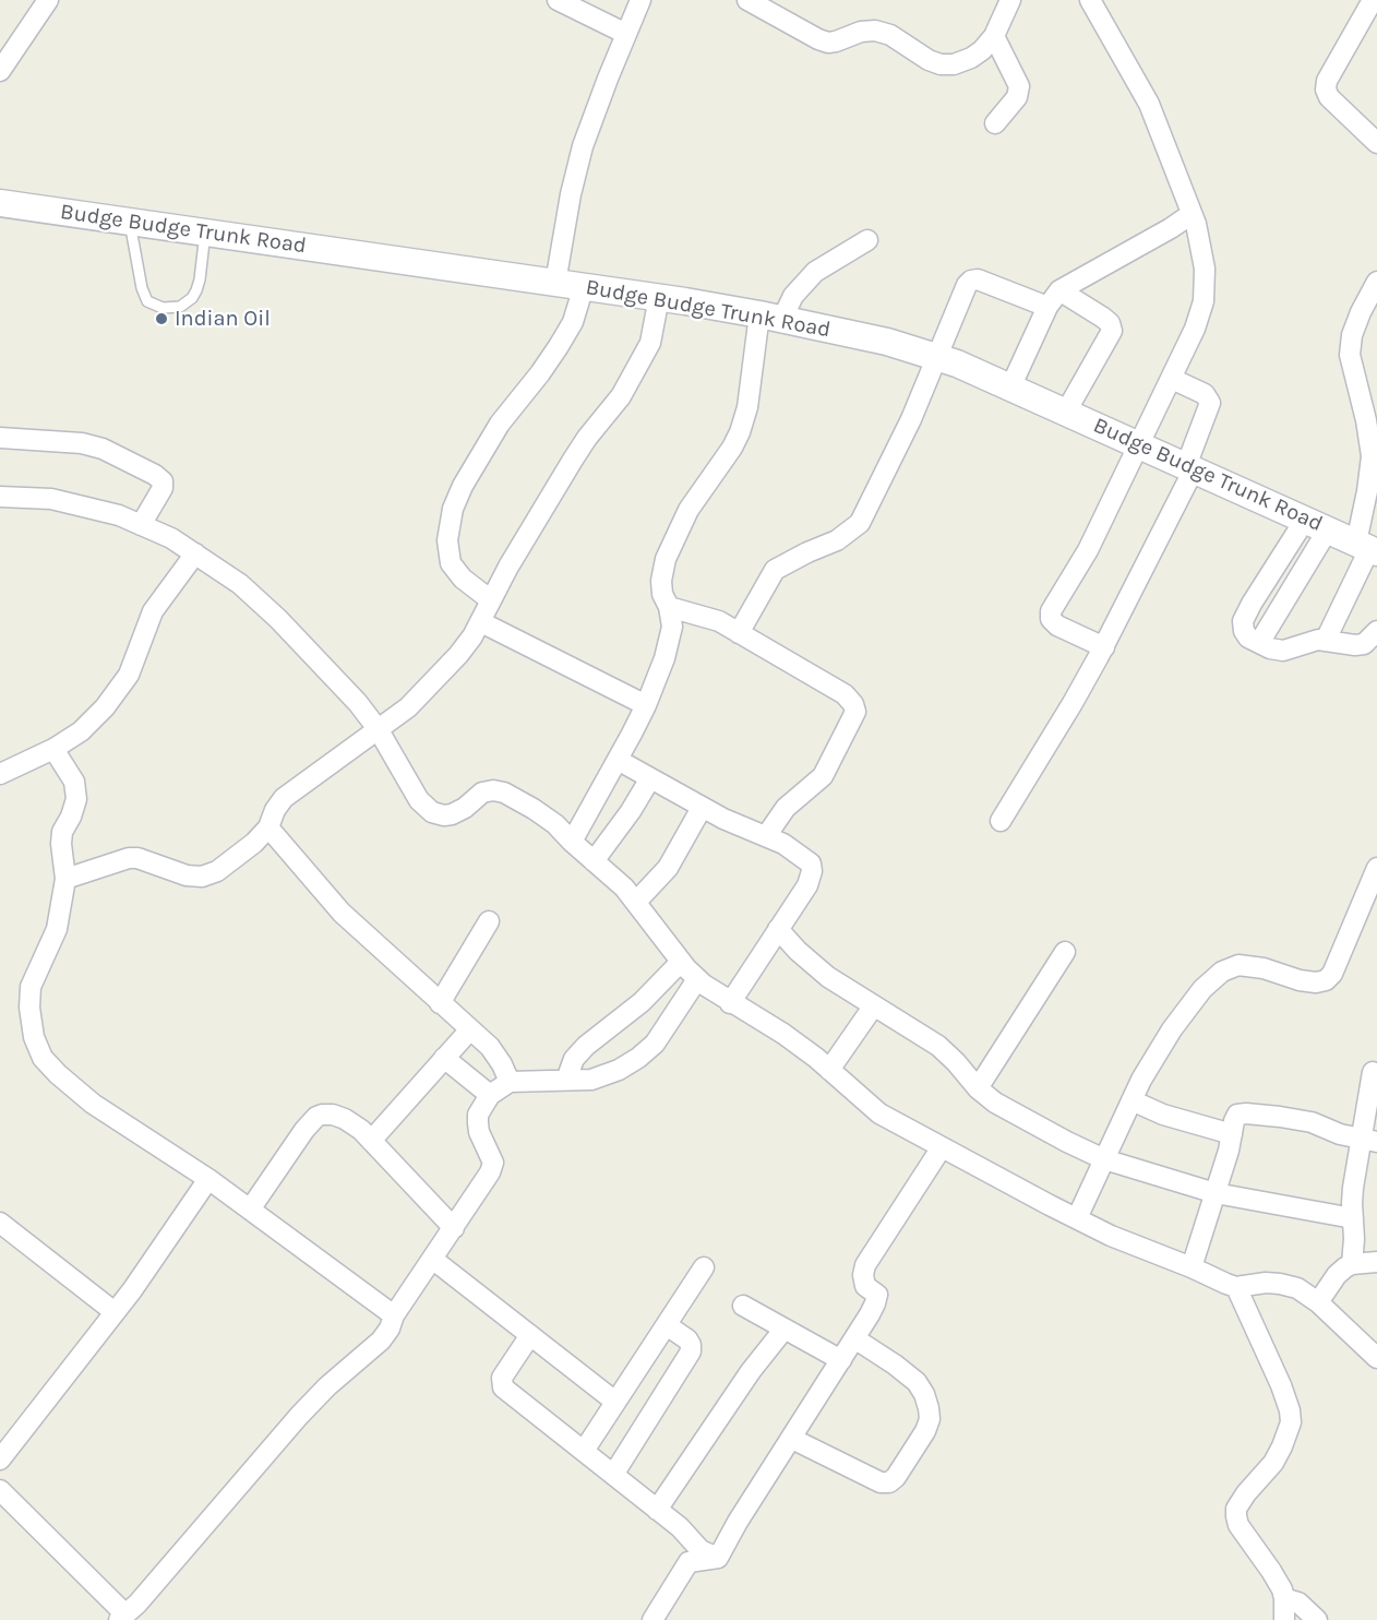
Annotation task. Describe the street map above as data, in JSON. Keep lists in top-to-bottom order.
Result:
{
  "streets": {
    "main road": ["Budge Budge Trunk Road"]
  },
  "places": ["Indian Oil"]
}
